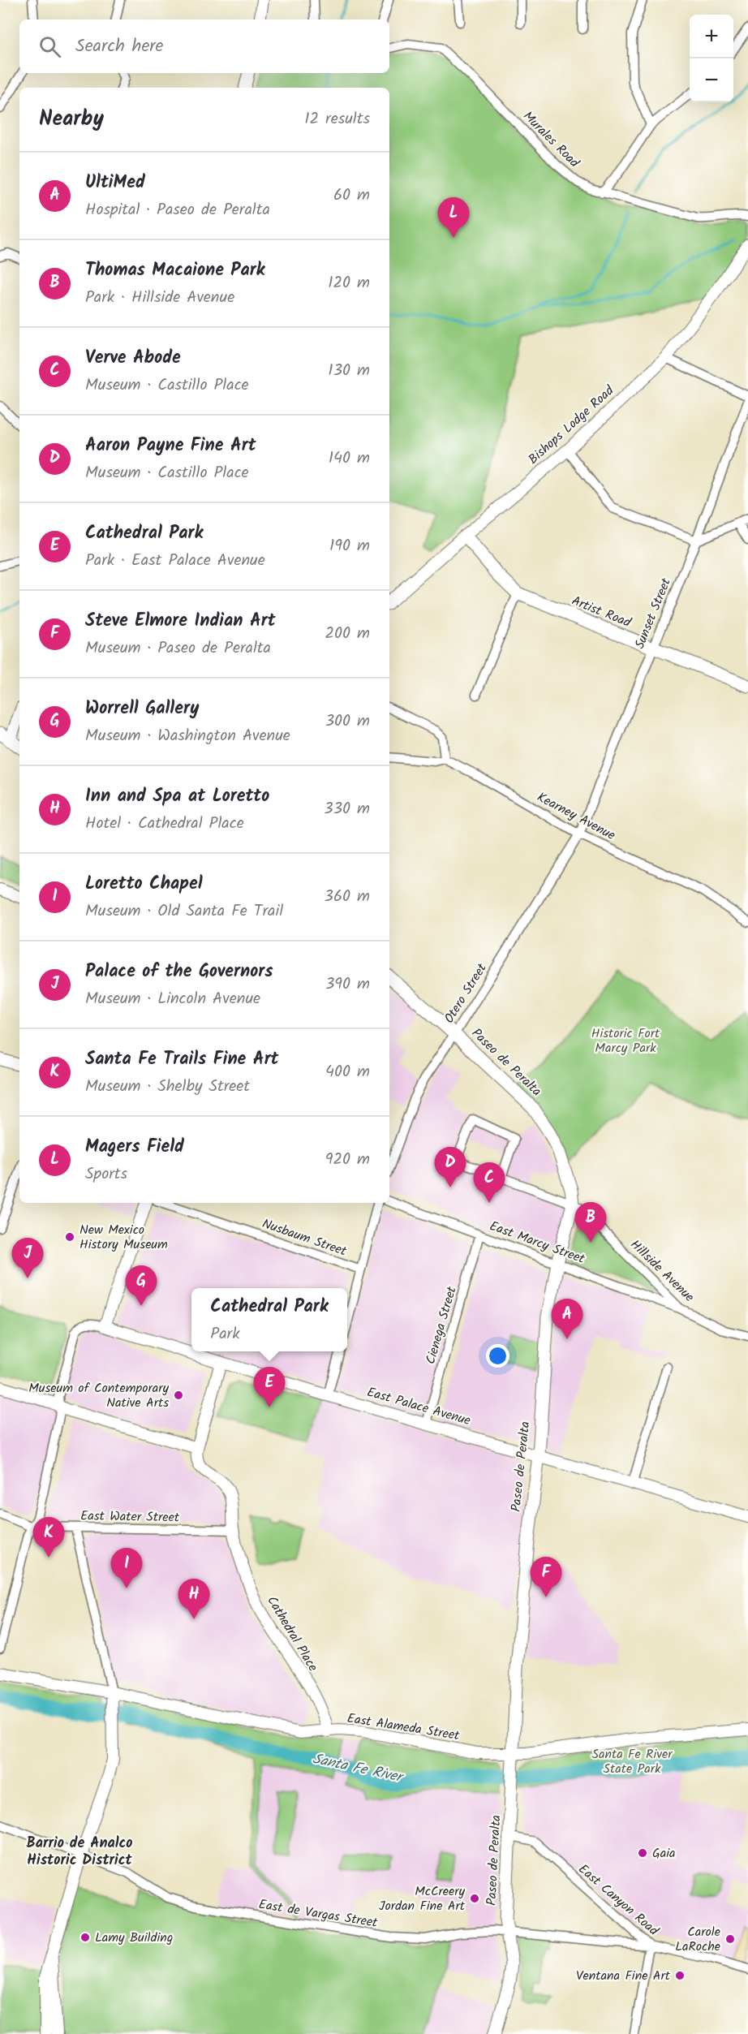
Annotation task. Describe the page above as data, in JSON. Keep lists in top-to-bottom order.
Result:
{
  "streets": {
    "main road": ["Bishops Lodge Road", "Artist Road", "Paseo de Peralta"],
    "street": [
      "Murales Road",
      "Sunset Street",
      "Kearney Avenue",
      "Otero Street",
      "Nusbaum Street",
      "East Marcy Street",
      "Hillside Avenue",
      "Cienega Street",
      "East Palace Avenue",
      "East Water Street",
      "Cathedral Place",
      "East Alameda Street",
      "East Canyon Road",
      "East de Vargas Street"
    ]
  },
  "crossings": [
    ["Bishops Lodge Road", "Artist Road"],
    ["Artist Road", "Sunset Street"],
    ["Sunset Street", "Kearney Avenue"],
    ["Sunset Street", "Otero Street"],
    ["Kearney Avenue", "Otero Street"],
    ["Otero Street", "Paseo de Peralta"],
    ["Paseo de Peralta", "East Marcy Street"],
    ["Paseo de Peralta", "Hillside Avenue"],
    ["Paseo de Peralta", "East Palace Avenue"],
    ["Paseo de Peralta", "East Alameda Street"],
    ["Paseo de Peralta", "East Canyon Road"],
    ["Paseo de Peralta", "East de Vargas Street"],
    ["East Marcy Street", "Hillside Avenue"],
    ["East Marcy Street", "Cienega Street"],
    ["Cienega Street", "East Palace Avenue"],
    ["East Water Street", "Cathedral Place"],
    ["Cathedral Place", "East Alameda Street"],
    ["East Canyon Road", "East de Vargas Street"]
  ],
  "districts": ["Barrio de Analco Historic District"],
  "water": ["Santa Fe River"],
  "parks": ["Historic Fort Marcy Park", "Santa Fe River State Park"],
  "places": [
    "New Mexico History Museum",
    "Museum of Contemporary Native Arts",
    "Gaia",
    "McCreery Jordan Fine Art",
    "Lamy Building",
    "Carole LaRoche",
    "Ventana Fine Art"
  ],
  "page": {
    "map_buttons": ["+", "−"],
    "search": "Search here",
    "heading": ["Nearby", "12 results"],
    "list": [
      {
        "mark": "A",
        "name": "UltiMed",
        "note": "Hospital · Paseo de Peralta",
        "value": "60 m"
      },
      {
        "mark": "B",
        "name": "Thomas Macaione Park",
        "note": "Park · Hillside Avenue",
        "value": "120 m"
      },
      {
        "mark": "C",
        "name": "Verve Abode",
        "note": "Museum · Castillo Place",
        "value": "130 m"
      },
      {
        "mark": "D",
        "name": "Aaron Payne Fine Art",
        "note": "Museum · Castillo Place",
        "value": "140 m"
      },
      {
        "mark": "E",
        "name": "Cathedral Park",
        "note": "Park · East Palace Avenue",
        "value": "190 m"
      },
      {
        "mark": "F",
        "name": "Steve Elmore Indian Art",
        "note": "Museum · Paseo de Peralta",
        "value": "200 m"
      },
      {
        "mark": "G",
        "name": "Worrell Gallery",
        "note": "Museum · Washington Avenue",
        "value": "300 m"
      },
      {
        "mark": "H",
        "name": "Inn and Spa at Loretto",
        "note": "Hotel · Cathedral Place",
        "value": "330 m"
      },
      {
        "mark": "I",
        "name": "Loretto Chapel",
        "note": "Museum · Old Santa Fe Trail",
        "value": "360 m"
      },
      {
        "mark": "J",
        "name": "Palace of the Governors",
        "note": "Museum · Lincoln Avenue",
        "value": "390 m"
      },
      {
        "mark": "K",
        "name": "Santa Fe Trails Fine Art",
        "note": "Museum · Shelby Street",
        "value": "400 m"
      },
      {
        "mark": "L",
        "name": "Magers Field",
        "note": "Sports",
        "value": "920 m"
      }
    ],
    "pins": [
      "L",
      "D",
      "C",
      "B",
      "J",
      "G",
      "A",
      "E",
      "K",
      "I",
      "F",
      "H"
    ],
    "popup": ["Cathedral Park", "Park"]
  }
}
